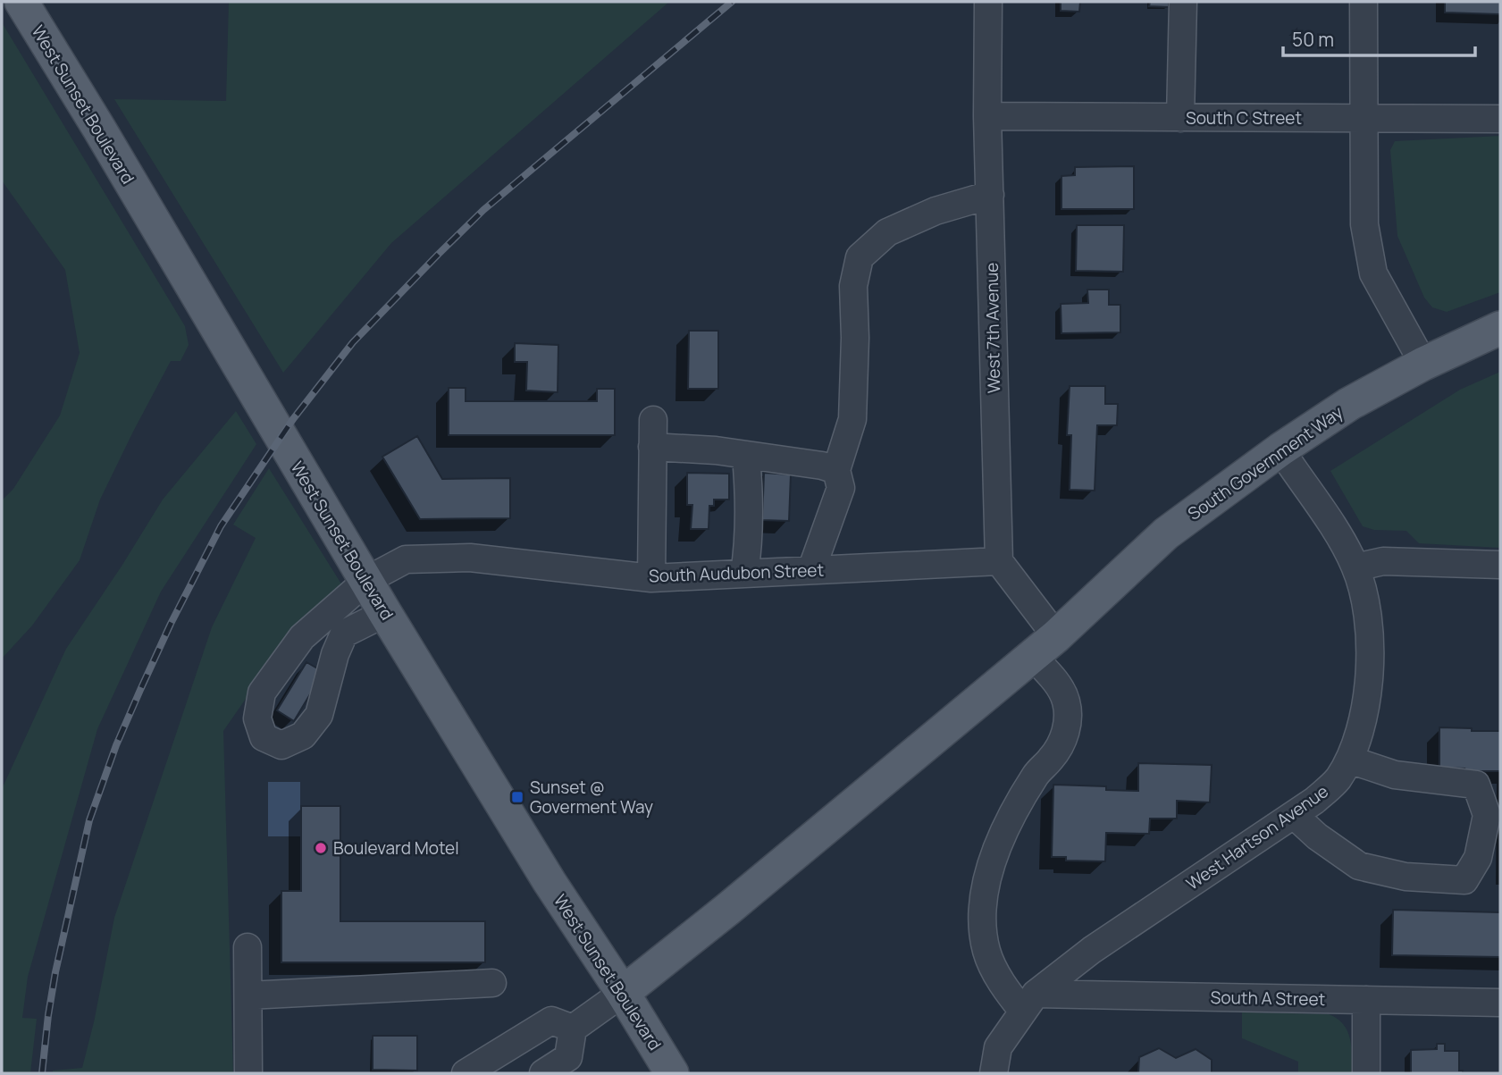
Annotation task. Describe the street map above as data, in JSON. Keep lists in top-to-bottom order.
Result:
{
  "streets": {
    "main road": ["West Sunset Boulevard", "South Government Way"],
    "street": [
      "South C Street",
      "West 7th Avenue",
      "South Audubon Street",
      "West Hartson Avenue",
      "South A Street"
    ]
  },
  "crossings": [
    ["West Sunset Boulevard", "South Government Way"],
    ["West Sunset Boulevard", "South Audubon Street"],
    ["South C Street", "West 7th Avenue"],
    ["West 7th Avenue", "South Audubon Street"],
    ["South Government Way", "West Hartson Avenue"],
    ["West Hartson Avenue", "South A Street"]
  ],
  "places": {
    "transit": ["Sunset @ Goverment Way"],
    "other": ["Boulevard Motel"]
  },
  "scale_bar": "50 m"
}
